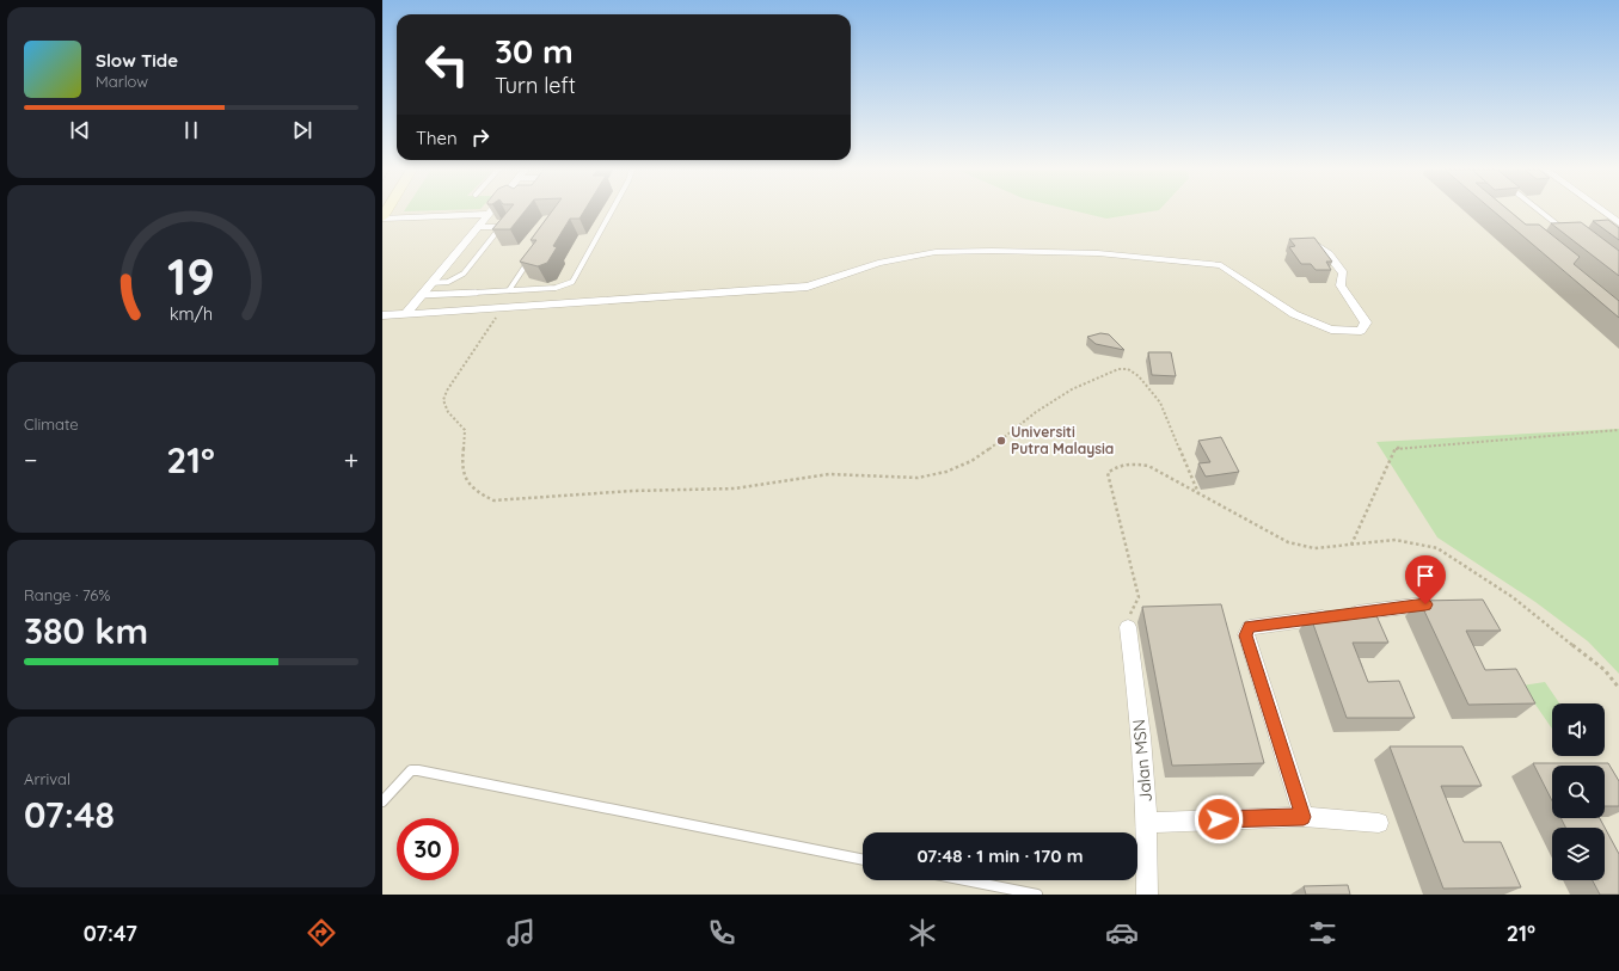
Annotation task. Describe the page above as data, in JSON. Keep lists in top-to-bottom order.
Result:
{
  "streets": {
    "street": ["Jalan MSN"]
  },
  "places": ["Universiti Putra Malaysia"],
  "page": {
    "turn": ["30 m", "Turn left"],
    "song": ["Slow Tide", "Marlow"],
    "then": "Then",
    "tile": [
      "Climate",
      ["Range · 76%", "380 km"],
      ["Arrival", "07:48"]
    ],
    "heat": ["−", "21°", "+"],
    "limit": "30",
    "trip": "07:48 · 1 min · 170 m",
    "tabs": ["07:47", "21°"],
    "gauge": ["19", "km/h"]
  }
}
